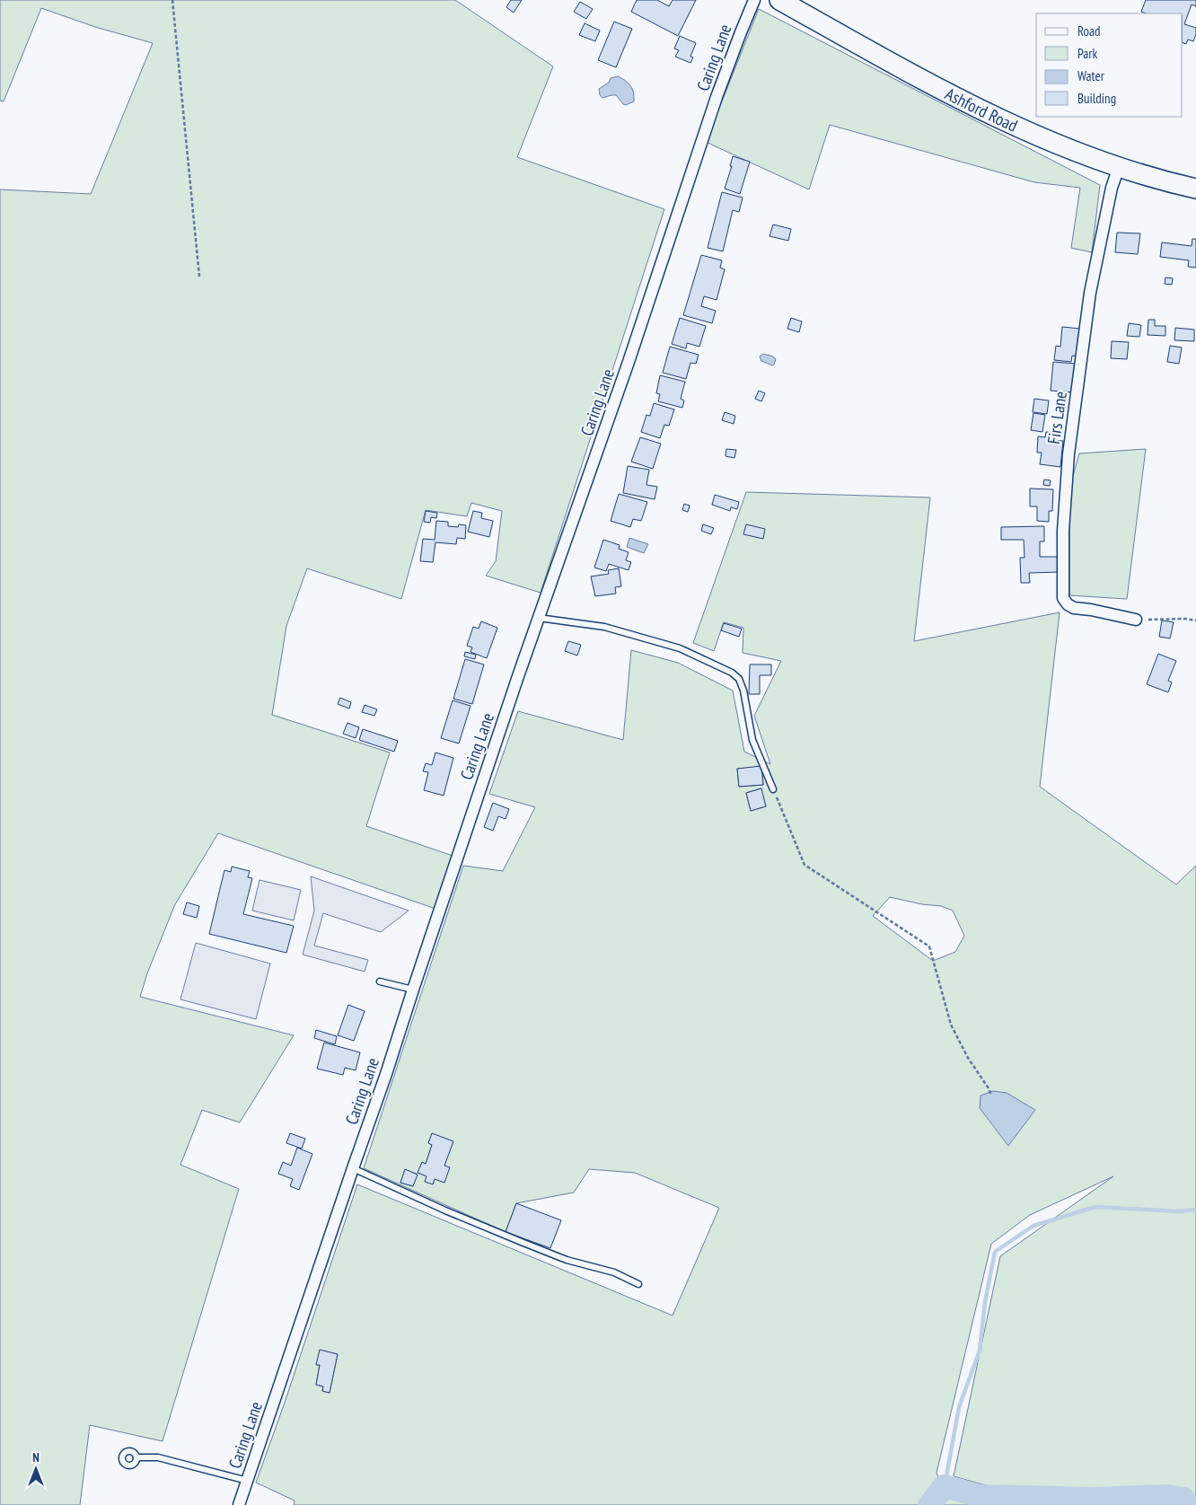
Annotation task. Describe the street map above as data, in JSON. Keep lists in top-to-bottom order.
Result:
{
  "streets": {
    "main road": ["Ashford Road"],
    "street": ["Caring Lane", "Firs Lane"]
  },
  "crossings": [
    ["Ashford Road", "Firs Lane"]
  ],
  "legend": [
    "Road",
    "Park",
    "Water",
    "Building"
  ],
  "north": "top"
}
